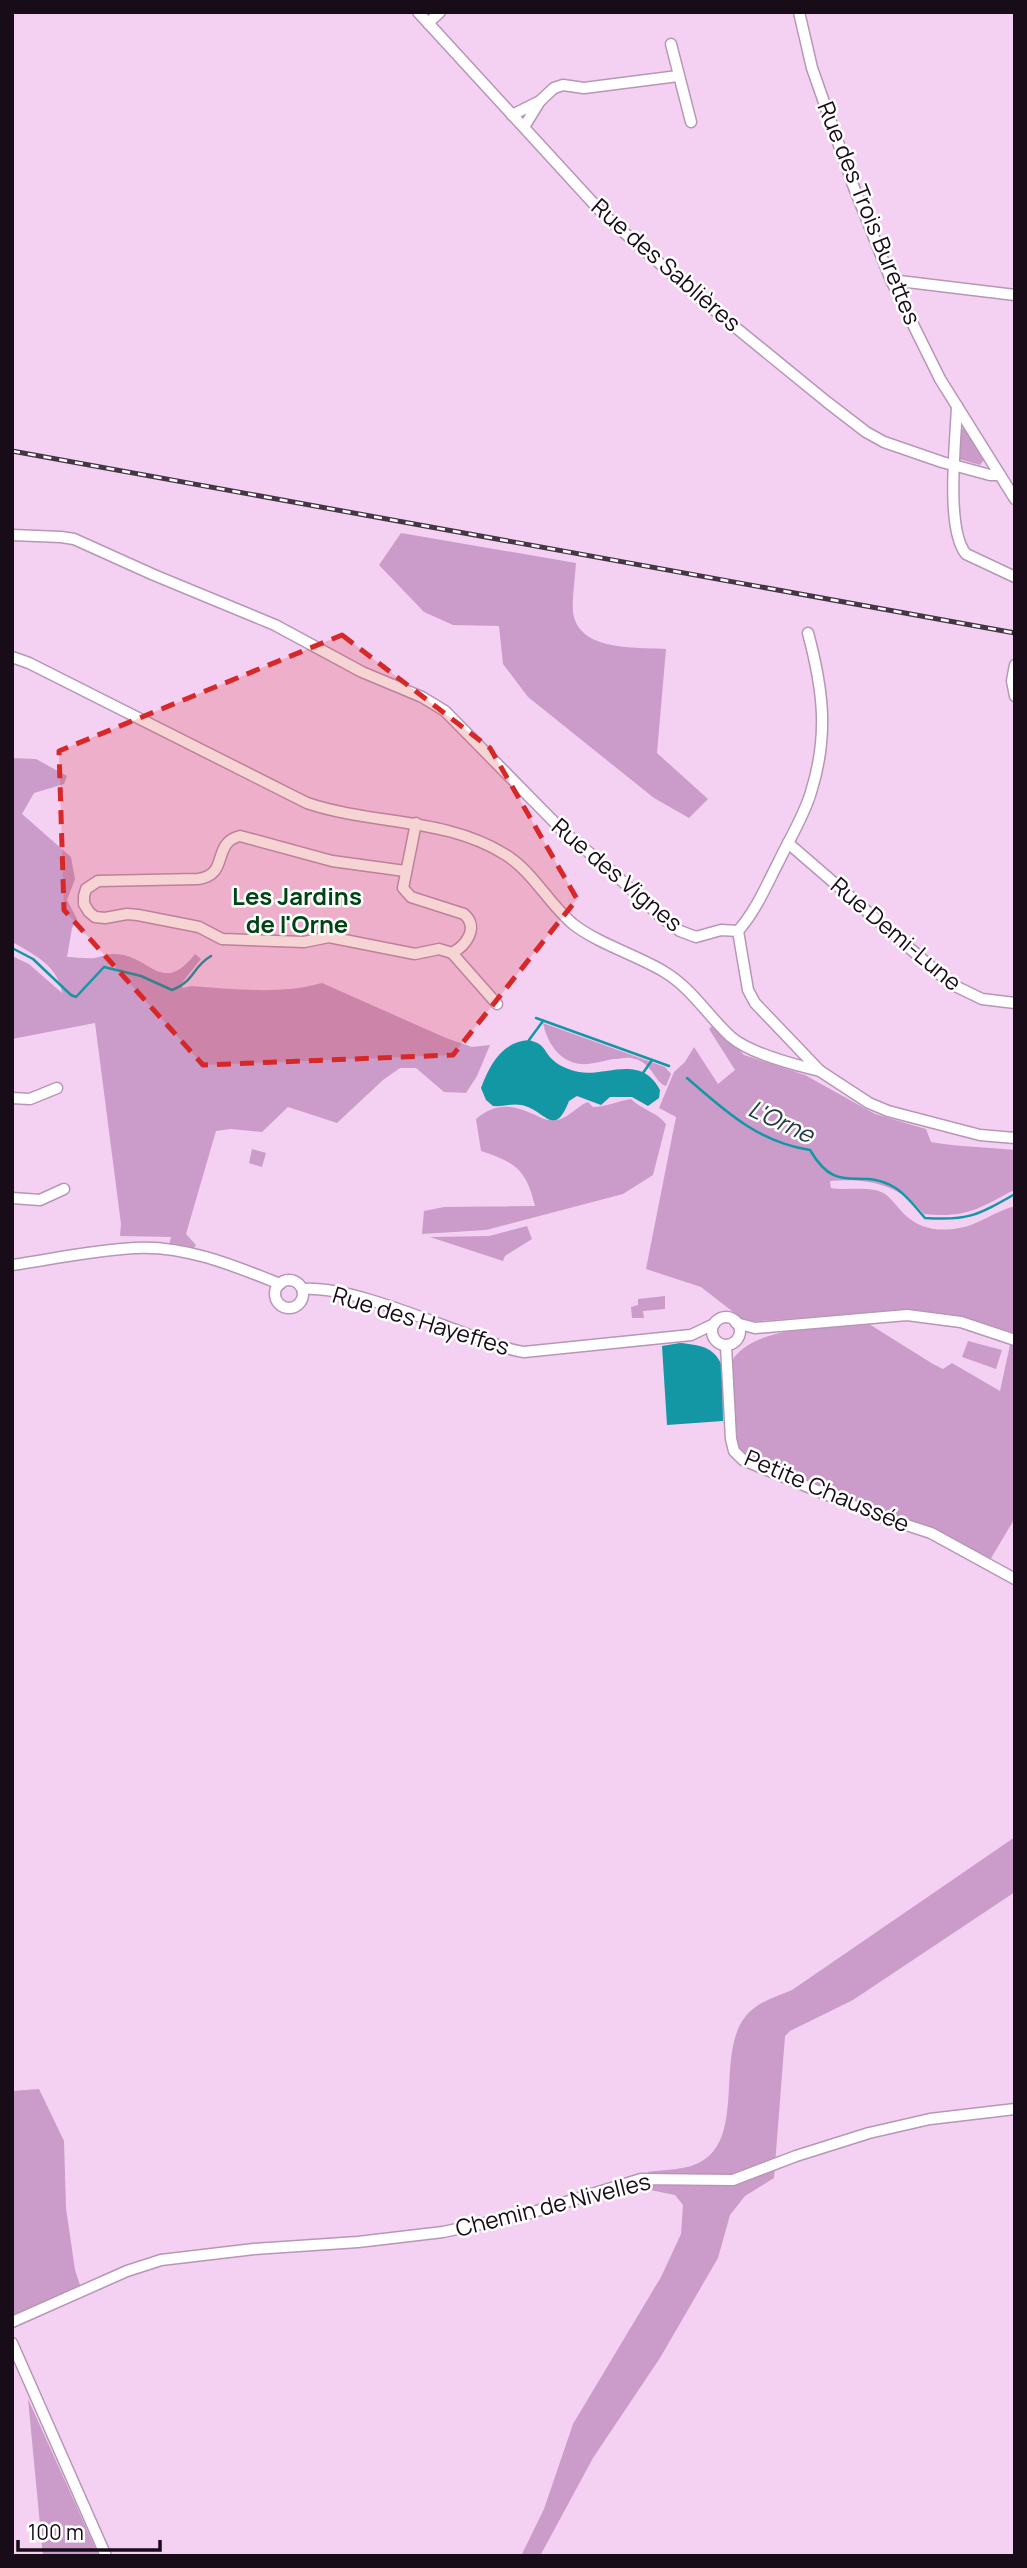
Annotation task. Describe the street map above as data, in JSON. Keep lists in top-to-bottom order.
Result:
{
  "streets": {
    "street": [
      "Rue des Trois Burettes",
      "Rue des Sablières",
      "Rue des Vignes",
      "Rue Demi-Lune",
      "Rue des Hayeffes",
      "Petite Chaussée",
      "Chemin de Nivelles"
    ]
  },
  "crossings": [
    ["Rue des Trois Burettes", "Rue des Sablières"],
    ["Rue des Hayeffes", "Petite Chaussée"]
  ],
  "districts": ["Les Jardins de l'Orne"],
  "water": ["L'Orne"],
  "scale_bar": "100 m"
}
